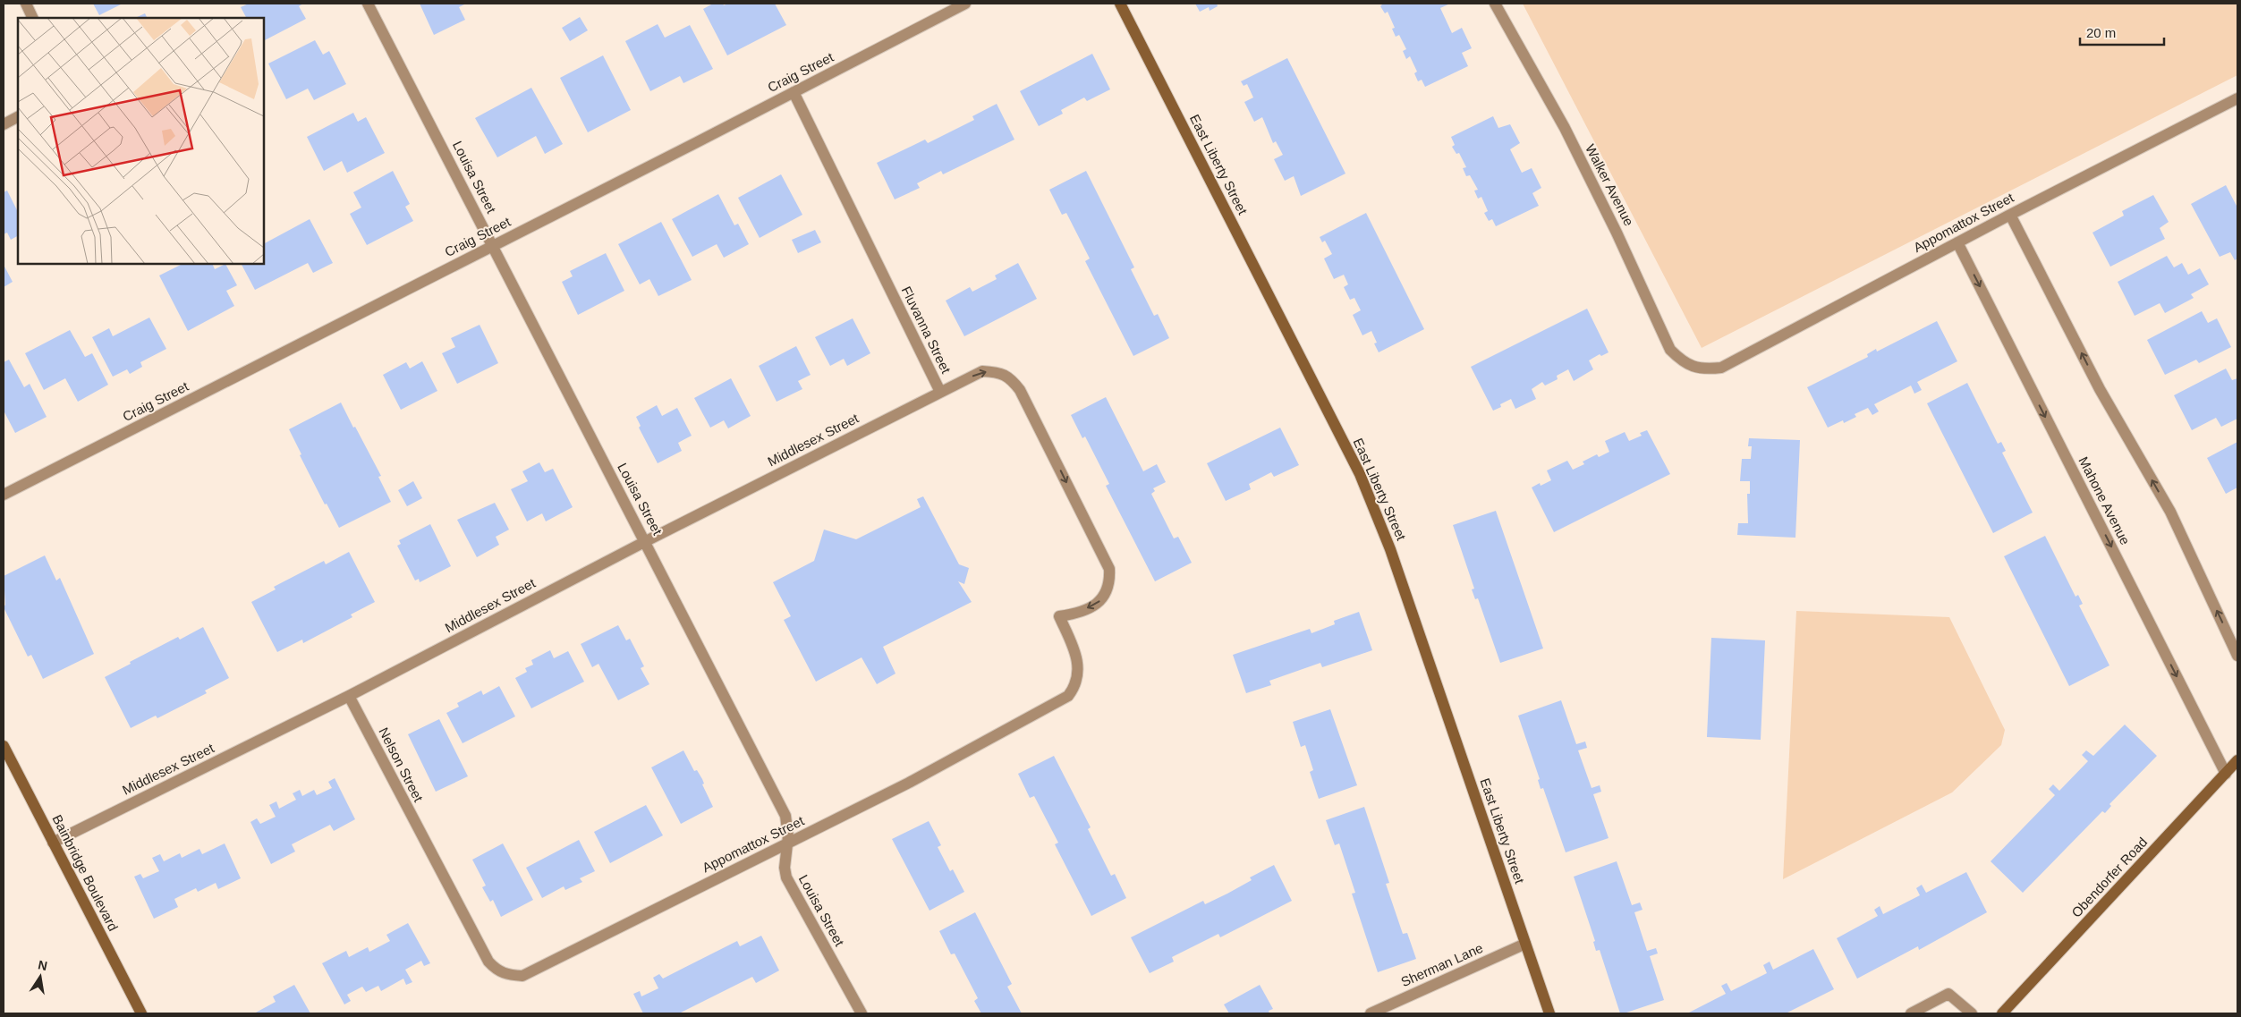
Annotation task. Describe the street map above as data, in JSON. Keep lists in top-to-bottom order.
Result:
{
  "streets": {
    "main road": ["East Liberty Street", "Bainbridge Boulevard", "Obendorfer Road"],
    "street": [
      "Craig Street",
      "Louisa Street",
      "Walker Avenue",
      "Appomattox Street",
      "Fluvanna Street",
      "Middlesex Street",
      "Mahone Avenue",
      "Nelson Street",
      "Sherman Lane"
    ]
  },
  "crossings": [
    ["Craig Street", "Louisa Street"],
    ["Craig Street", "Fluvanna Street"],
    ["East Liberty Street", "Sherman Lane"],
    ["Louisa Street", "Appomattox Street"],
    ["Louisa Street", "Middlesex Street"],
    ["Walker Avenue", "Appomattox Street"],
    ["Appomattox Street", "Fluvanna Street"],
    ["Appomattox Street", "Mahone Avenue"],
    ["Appomattox Street", "Nelson Street"],
    ["Fluvanna Street", "Middlesex Street"],
    ["Middlesex Street", "Nelson Street"],
    ["Middlesex Street", "Bainbridge Boulevard"],
    ["Mahone Avenue", "Obendorfer Road"]
  ],
  "scale_bar": "20 m",
  "north": "top"
}
